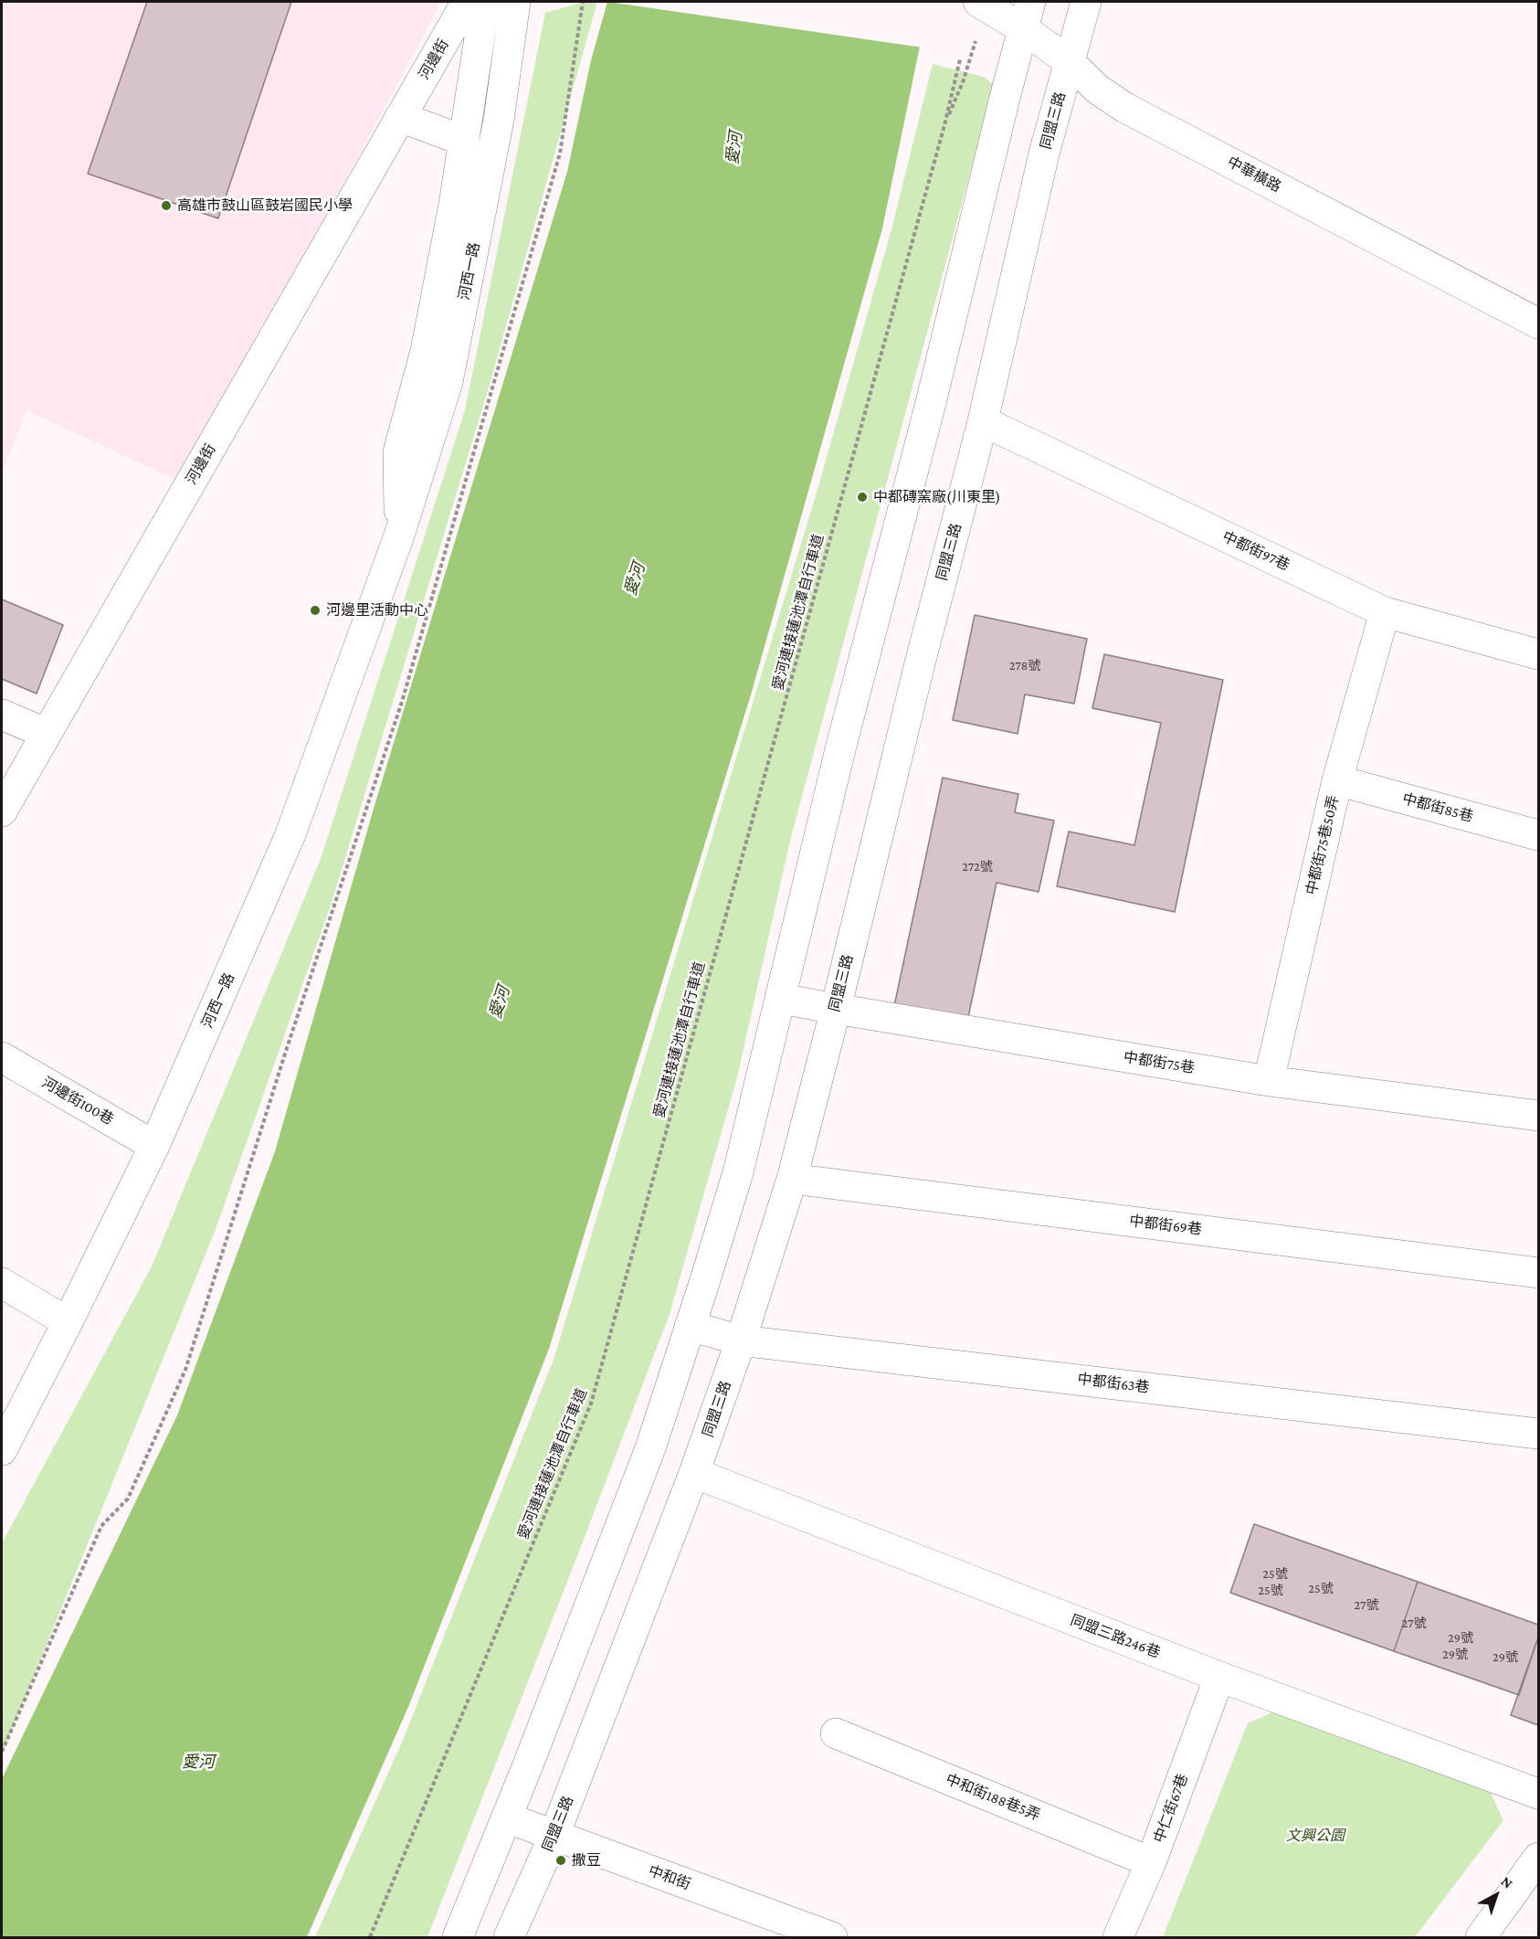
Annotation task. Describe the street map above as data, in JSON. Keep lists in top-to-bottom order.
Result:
{
  "streets": {
    "street": [
      "河邊街",
      "同盟三路",
      "中華橫路",
      "河西一路",
      "中都街97巷",
      "中都街85巷",
      "中都街75巷50弄",
      "中都街75巷",
      "河邊街100巷",
      "中都街69巷",
      "中都街63巷",
      "同盟三路246巷",
      "中和街188巷5弄",
      "中仁街67巷",
      "中和街"
    ],
    "path": ["愛河連接蓮池潭自行車道"]
  },
  "crossings": [
    ["同盟三路", "中華橫路"],
    ["同盟三路", "中都街97巷"],
    ["同盟三路", "中都街75巷"],
    ["同盟三路", "中都街69巷"],
    ["同盟三路", "中都街63巷"],
    ["同盟三路", "同盟三路246巷"],
    ["同盟三路", "中和街"],
    ["中華橫路", "愛河連接蓮池潭自行車道"],
    ["河西一路", "河邊街100巷"],
    ["中都街97巷", "中都街75巷50弄"],
    ["中都街85巷", "中都街75巷50弄"],
    ["中都街75巷50弄", "中都街75巷"],
    ["同盟三路246巷", "中仁街67巷"],
    ["中和街188巷5弄", "中仁街67巷"]
  ],
  "water": ["愛河"],
  "parks": ["文興公園"],
  "places": [
    "高雄市鼓山區鼓岩國民小學",
    "中都磚窯廠(川東里)",
    "河邊里活動中心",
    "撒豆"
  ],
  "house_numbers": [
    "278號",
    "272號",
    "25號",
    "25號",
    "25號",
    "27號",
    "27號",
    "29號",
    "29號",
    "29號"
  ],
  "north": "top right"
}
